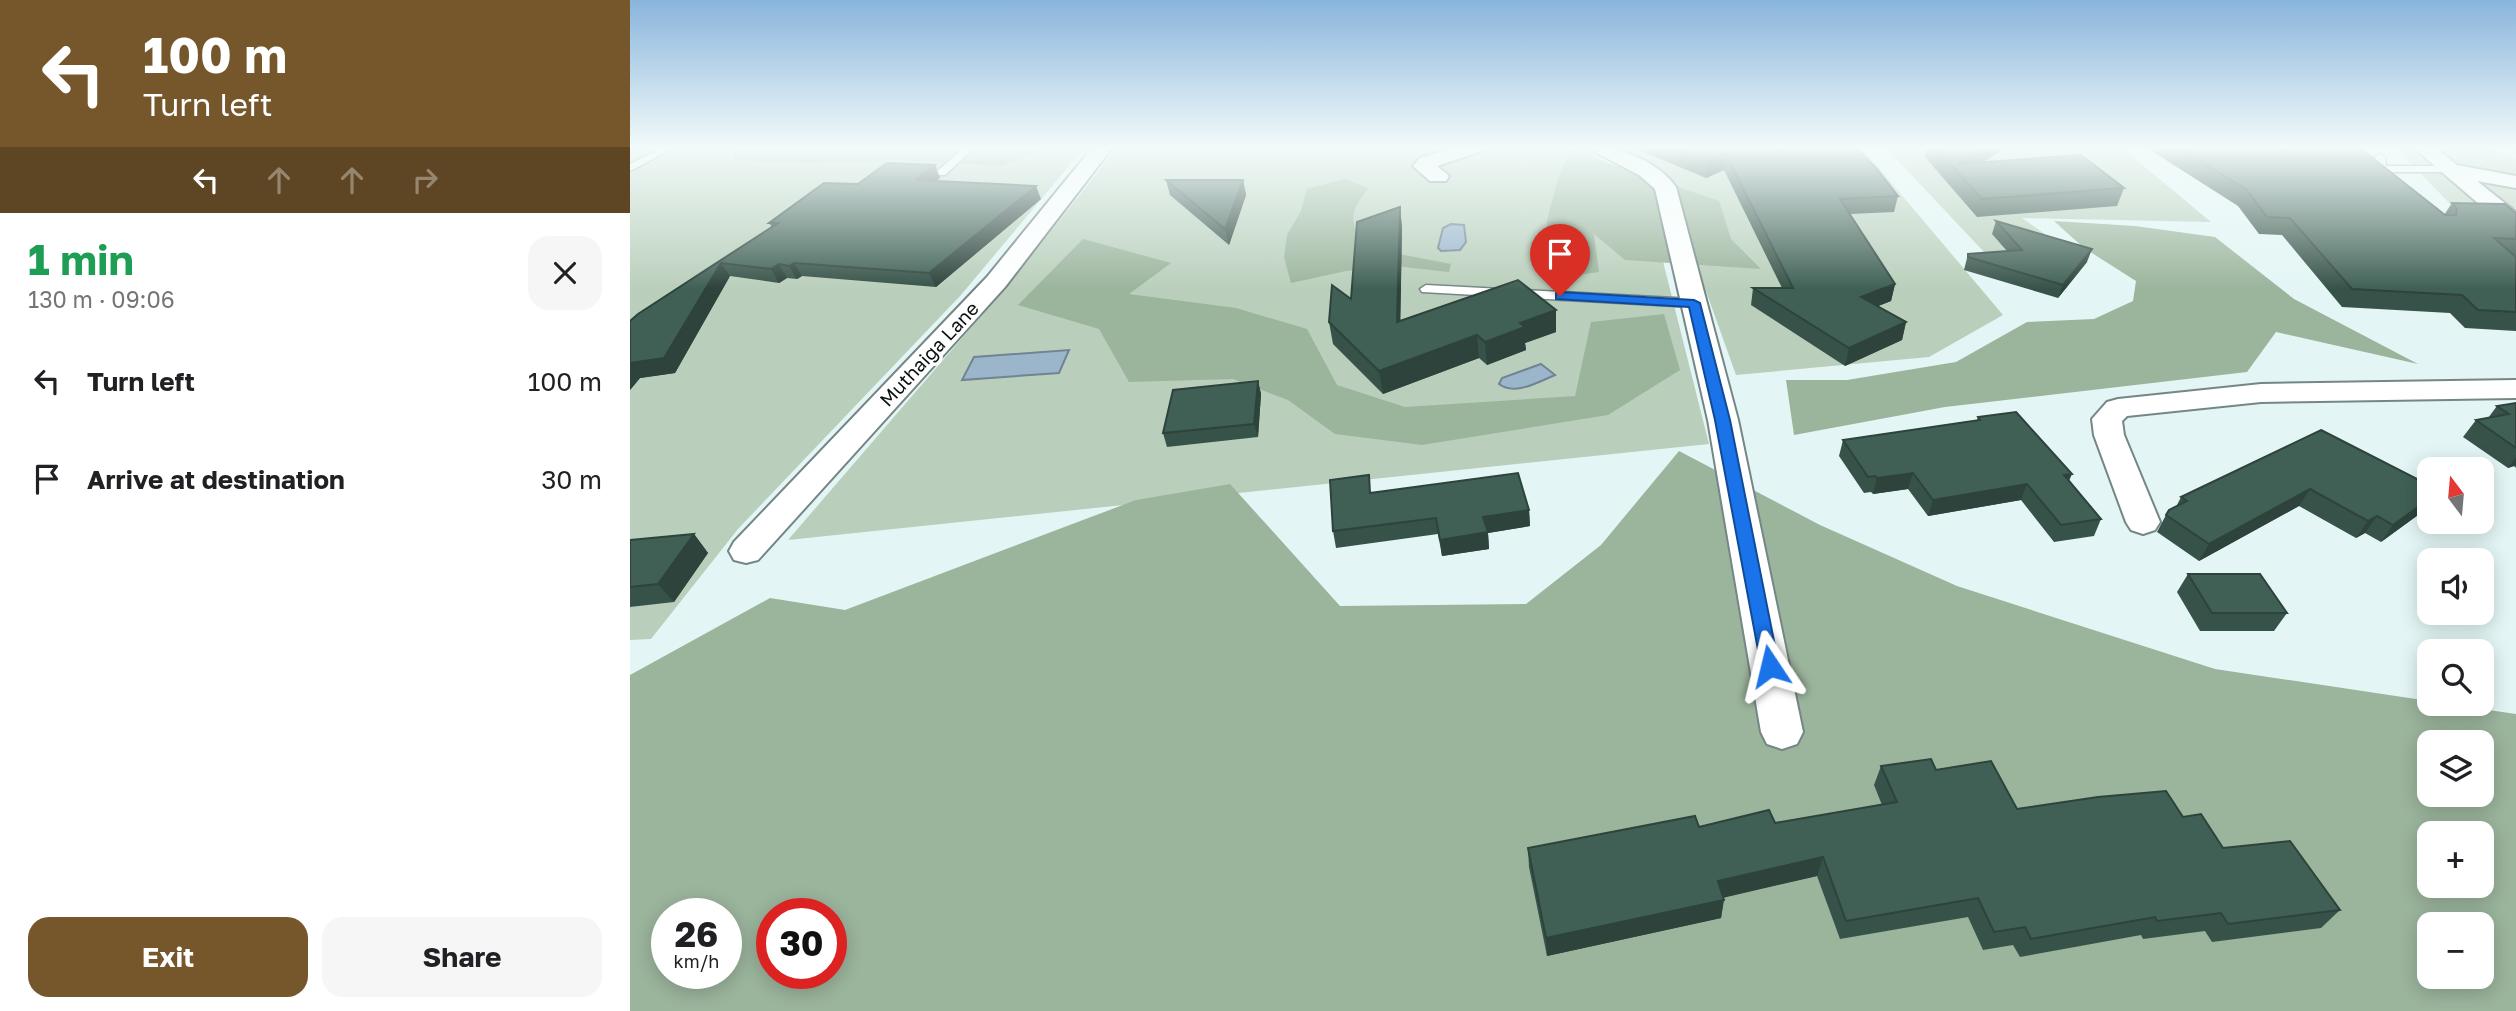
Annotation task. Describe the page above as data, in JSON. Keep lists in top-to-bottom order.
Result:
{
  "streets": {
    "street": ["Muthaiga Lane"]
  },
  "north": "top",
  "page": {
    "turn": ["100 m", "Turn left"],
    "heading": ["1 min", "130 m · 09:06"],
    "list": [
      {
        "name": "Turn left",
        "value": "100 m"
      },
      {
        "name": "Arrive at destination",
        "value": "30 m"
      }
    ],
    "map_buttons": ["+", "−"],
    "speed": "26 km/h",
    "limit": "30",
    "buttons": ["Exit", "Share"]
  }
}
